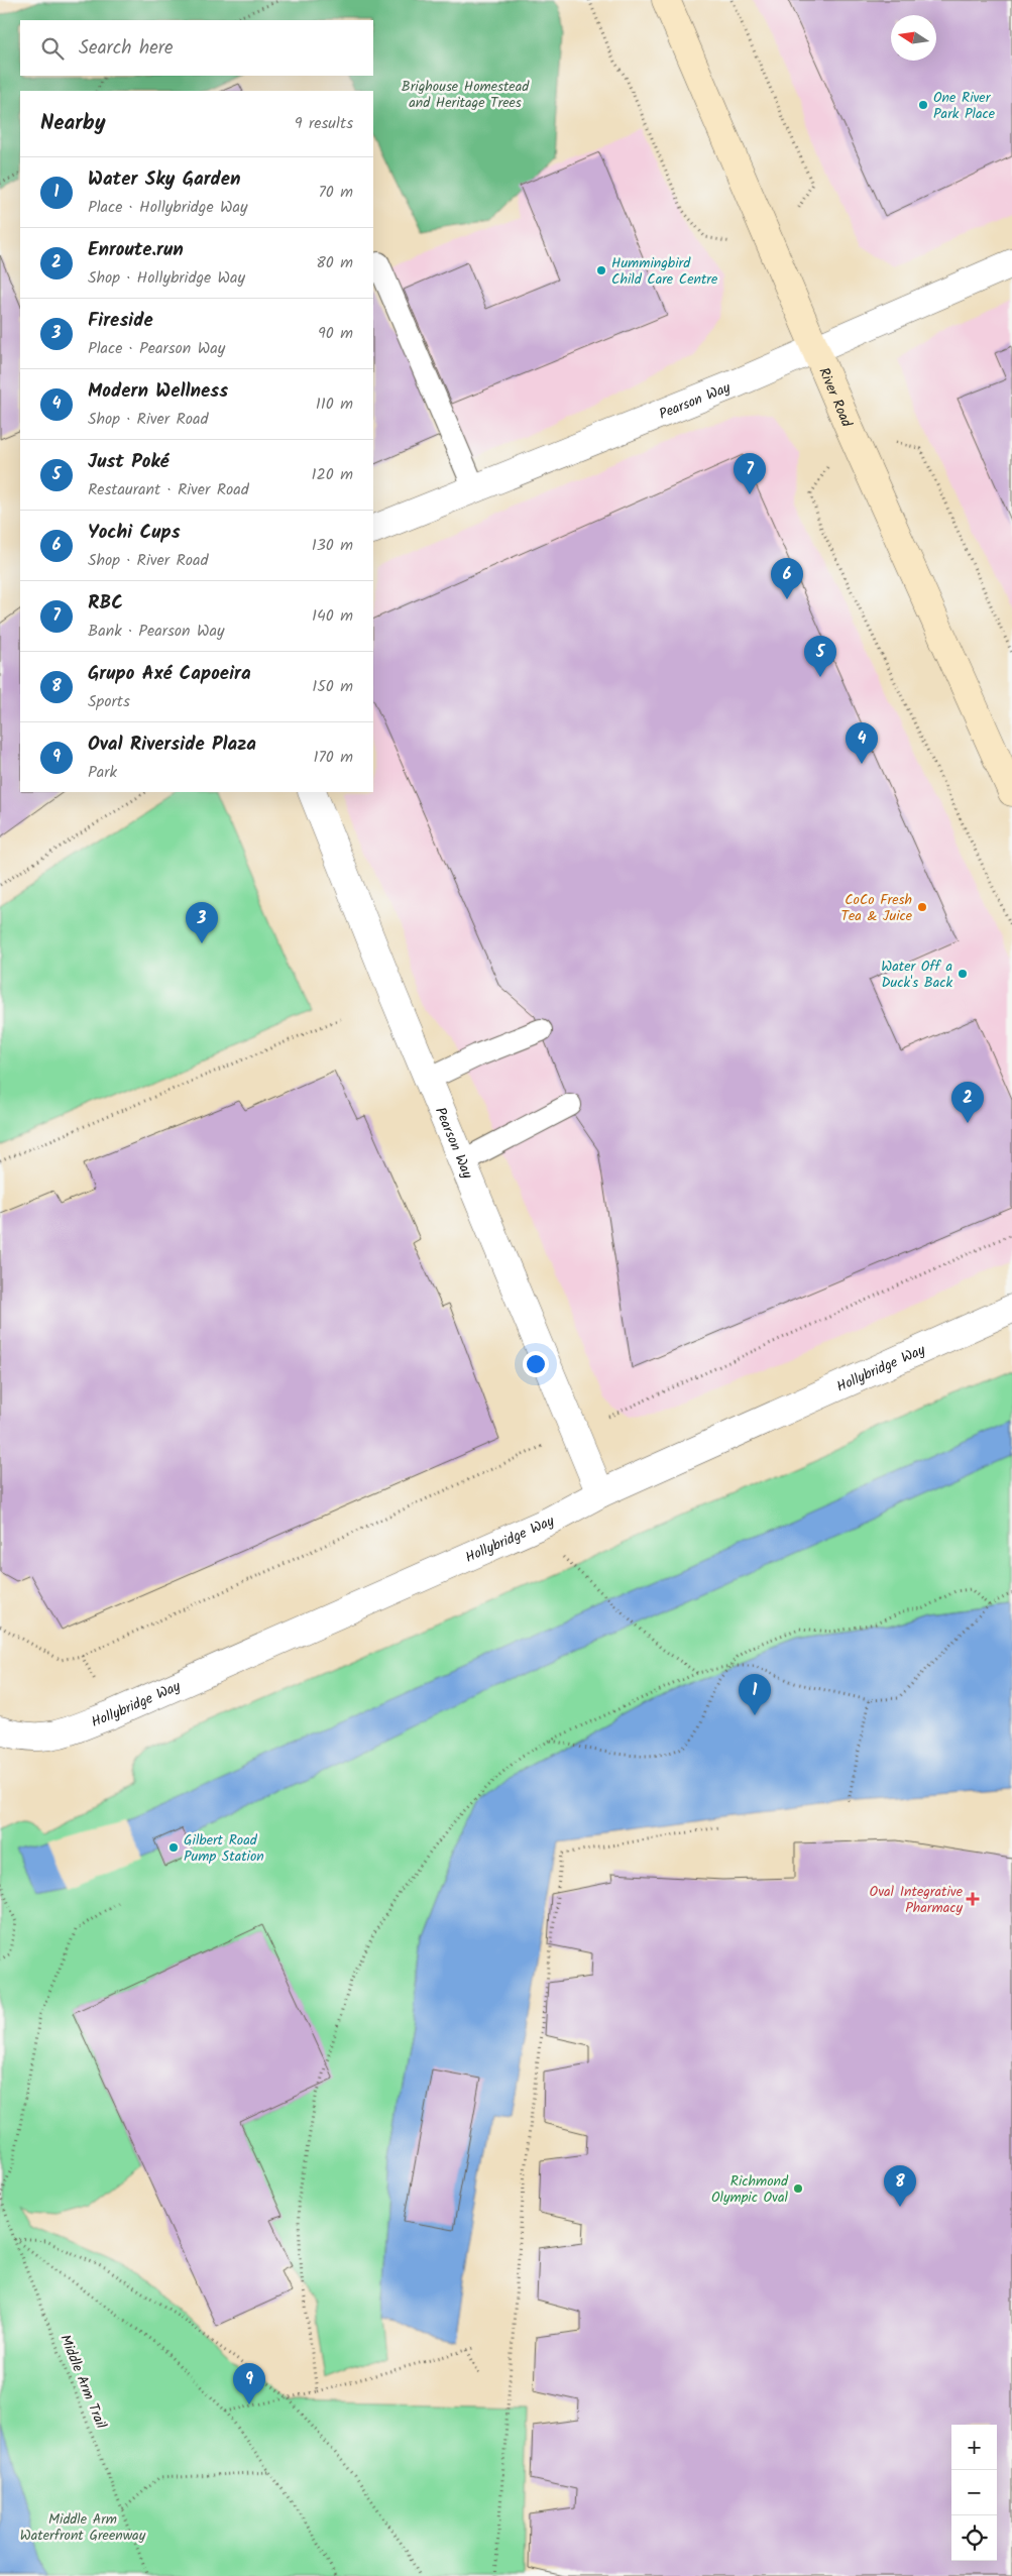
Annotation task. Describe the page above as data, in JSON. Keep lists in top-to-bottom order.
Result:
{
  "streets": {
    "street": ["River Road", "Pearson Way", "Hollybridge Way"],
    "path": ["Middle Arm Trail"]
  },
  "crossings": [
    ["River Road", "Pearson Way"],
    ["Pearson Way", "Hollybridge Way"]
  ],
  "parks": ["Brighouse Homestead and Heritage Trees", "Middle Arm Waterfront Greenway"],
  "places": {
    "other": [
      "One River Park Place",
      "Hummingbird Child Care Centre",
      "CoCo Fresh Tea & Juice",
      "Water Off a Duck's Back",
      "Gilbert Road Pump Station",
      "Richmond Olympic Oval"
    ],
    "health": ["Oval Integrative Pharmacy"]
  },
  "north": "left",
  "page": {
    "search": "Search here",
    "heading": ["Nearby", "9 results"],
    "list": [
      {
        "mark": "1",
        "name": "Water Sky Garden",
        "note": "Place · Hollybridge Way",
        "value": "70 m"
      },
      {
        "mark": "2",
        "name": "Enroute.run",
        "note": "Shop · Hollybridge Way",
        "value": "80 m"
      },
      {
        "mark": "3",
        "name": "Fireside",
        "note": "Place · Pearson Way",
        "value": "90 m"
      },
      {
        "mark": "4",
        "name": "Modern Wellness",
        "note": "Shop · River Road",
        "value": "110 m"
      },
      {
        "mark": "5",
        "name": "Just Poké",
        "note": "Restaurant · River Road",
        "value": "120 m"
      },
      {
        "mark": "6",
        "name": "Yochi Cups",
        "note": "Shop · River Road",
        "value": "130 m"
      },
      {
        "mark": "7",
        "name": "RBC",
        "note": "Bank · Pearson Way",
        "value": "140 m"
      },
      {
        "mark": "8",
        "name": "Grupo Axé Capoeira",
        "note": "Sports",
        "value": "150 m"
      },
      {
        "mark": "9",
        "name": "Oval Riverside Plaza",
        "note": "Park",
        "value": "170 m"
      }
    ],
    "pins": [
      "7",
      "6",
      "5",
      "4",
      "3",
      "2",
      "1",
      "8",
      "9"
    ],
    "map_buttons": ["+", "−"]
  }
}
